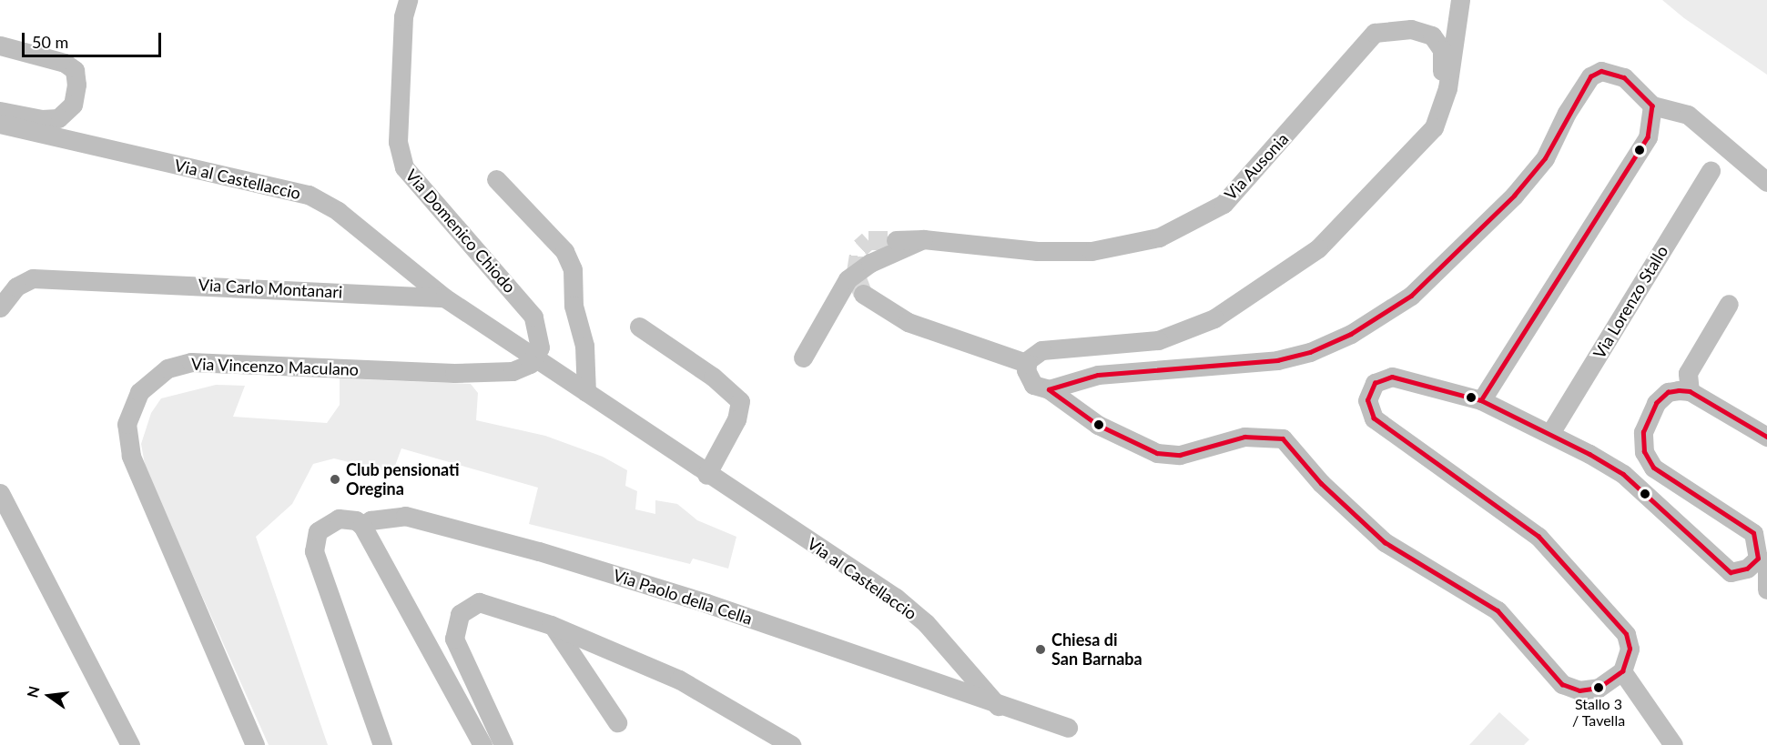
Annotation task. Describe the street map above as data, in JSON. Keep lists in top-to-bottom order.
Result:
{
  "streets": {
    "street": [
      "Via Ausonia",
      "Via al Castellaccio",
      "Via Domenico Chiodo",
      "Via Carlo Montanari",
      "Via Lorenzo Stallo",
      "Via Vincenzo Maculano",
      "Via Paolo della Cella"
    ]
  },
  "crossings": [
    ["Via al Castellaccio", "Via Domenico Chiodo"],
    ["Via al Castellaccio", "Via Carlo Montanari"],
    ["Via al Castellaccio", "Via Vincenzo Maculano"],
    ["Via al Castellaccio", "Via Paolo della Cella"],
    ["Via Domenico Chiodo", "Via Vincenzo Maculano"]
  ],
  "places": ["Club pensionati Oregina", "Chiesa di San Barnaba", "Stallo 3 / Tavella"],
  "scale_bar": "50 m",
  "north": "left"
}
